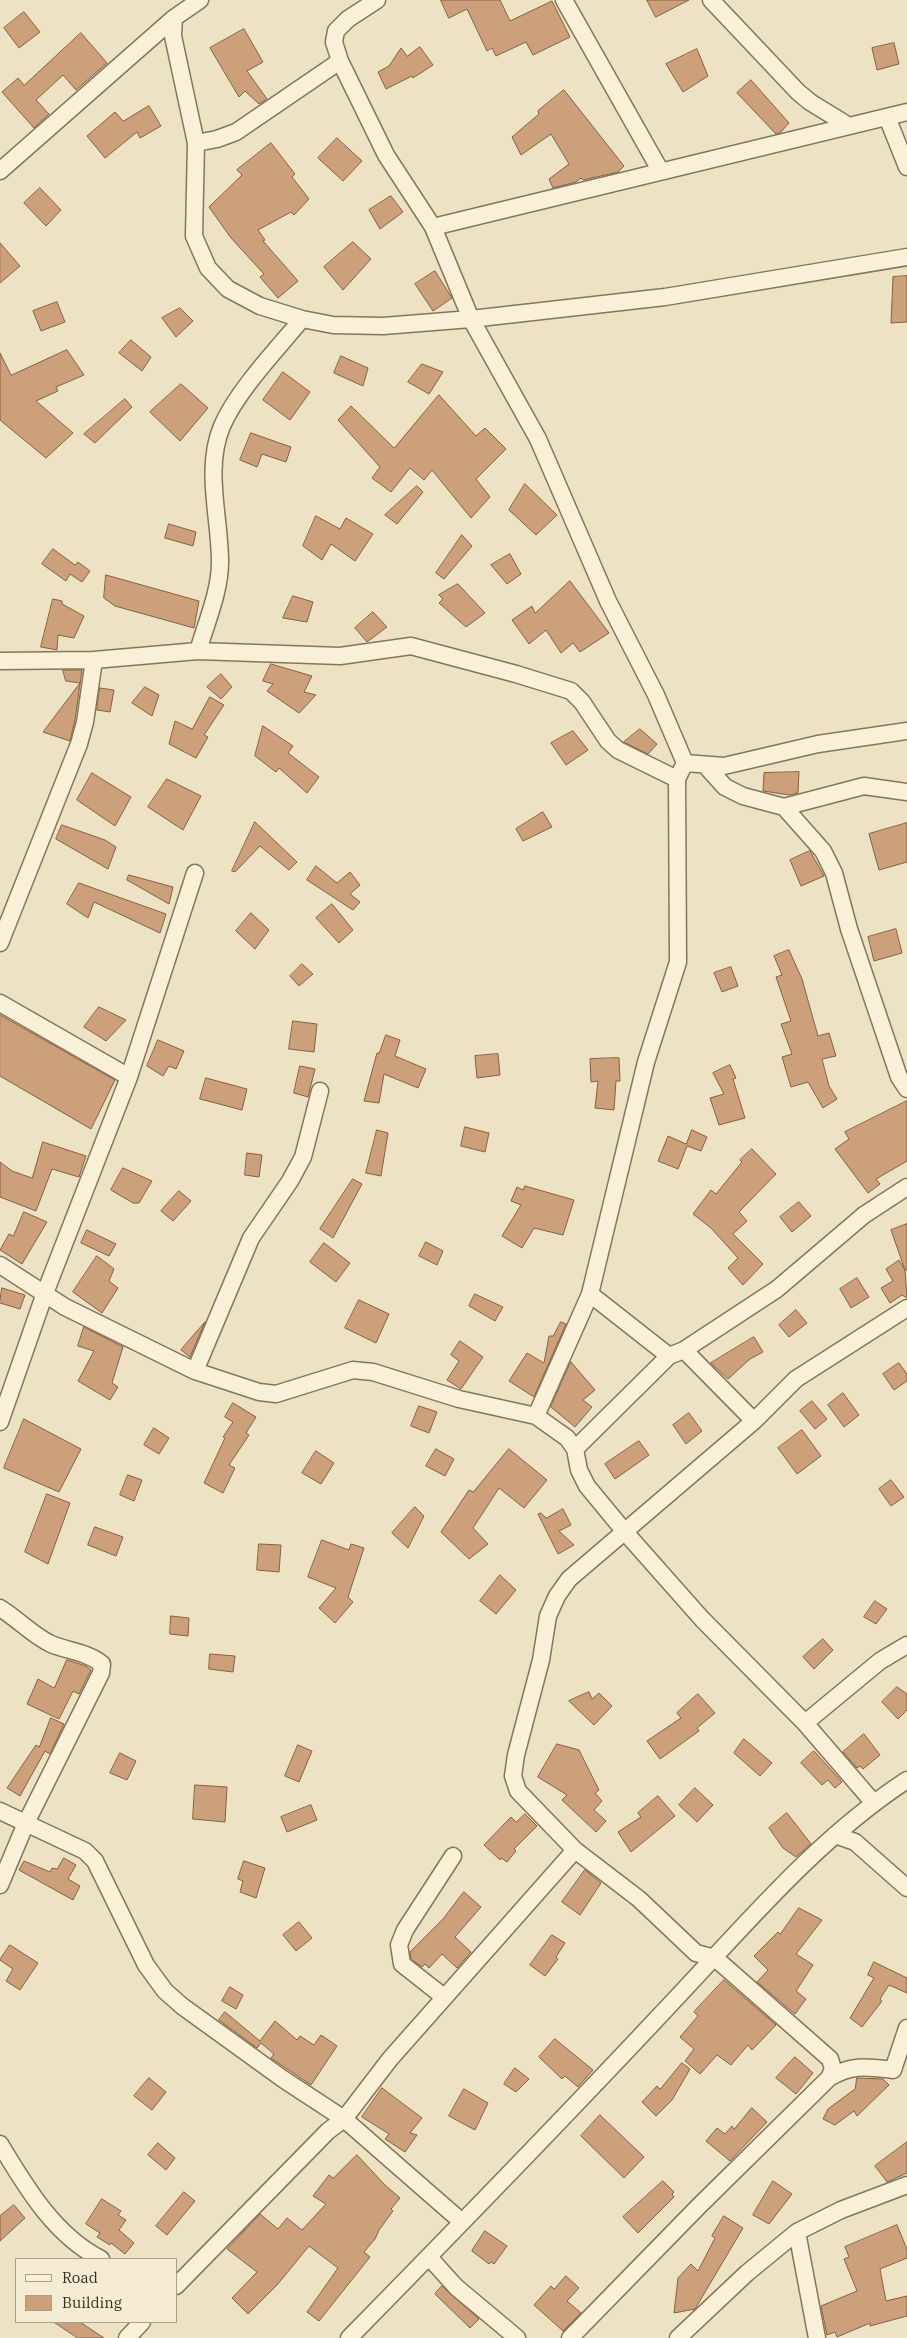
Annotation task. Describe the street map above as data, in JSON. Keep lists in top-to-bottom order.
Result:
{
  "legend": ["Road", "Building"]
}
